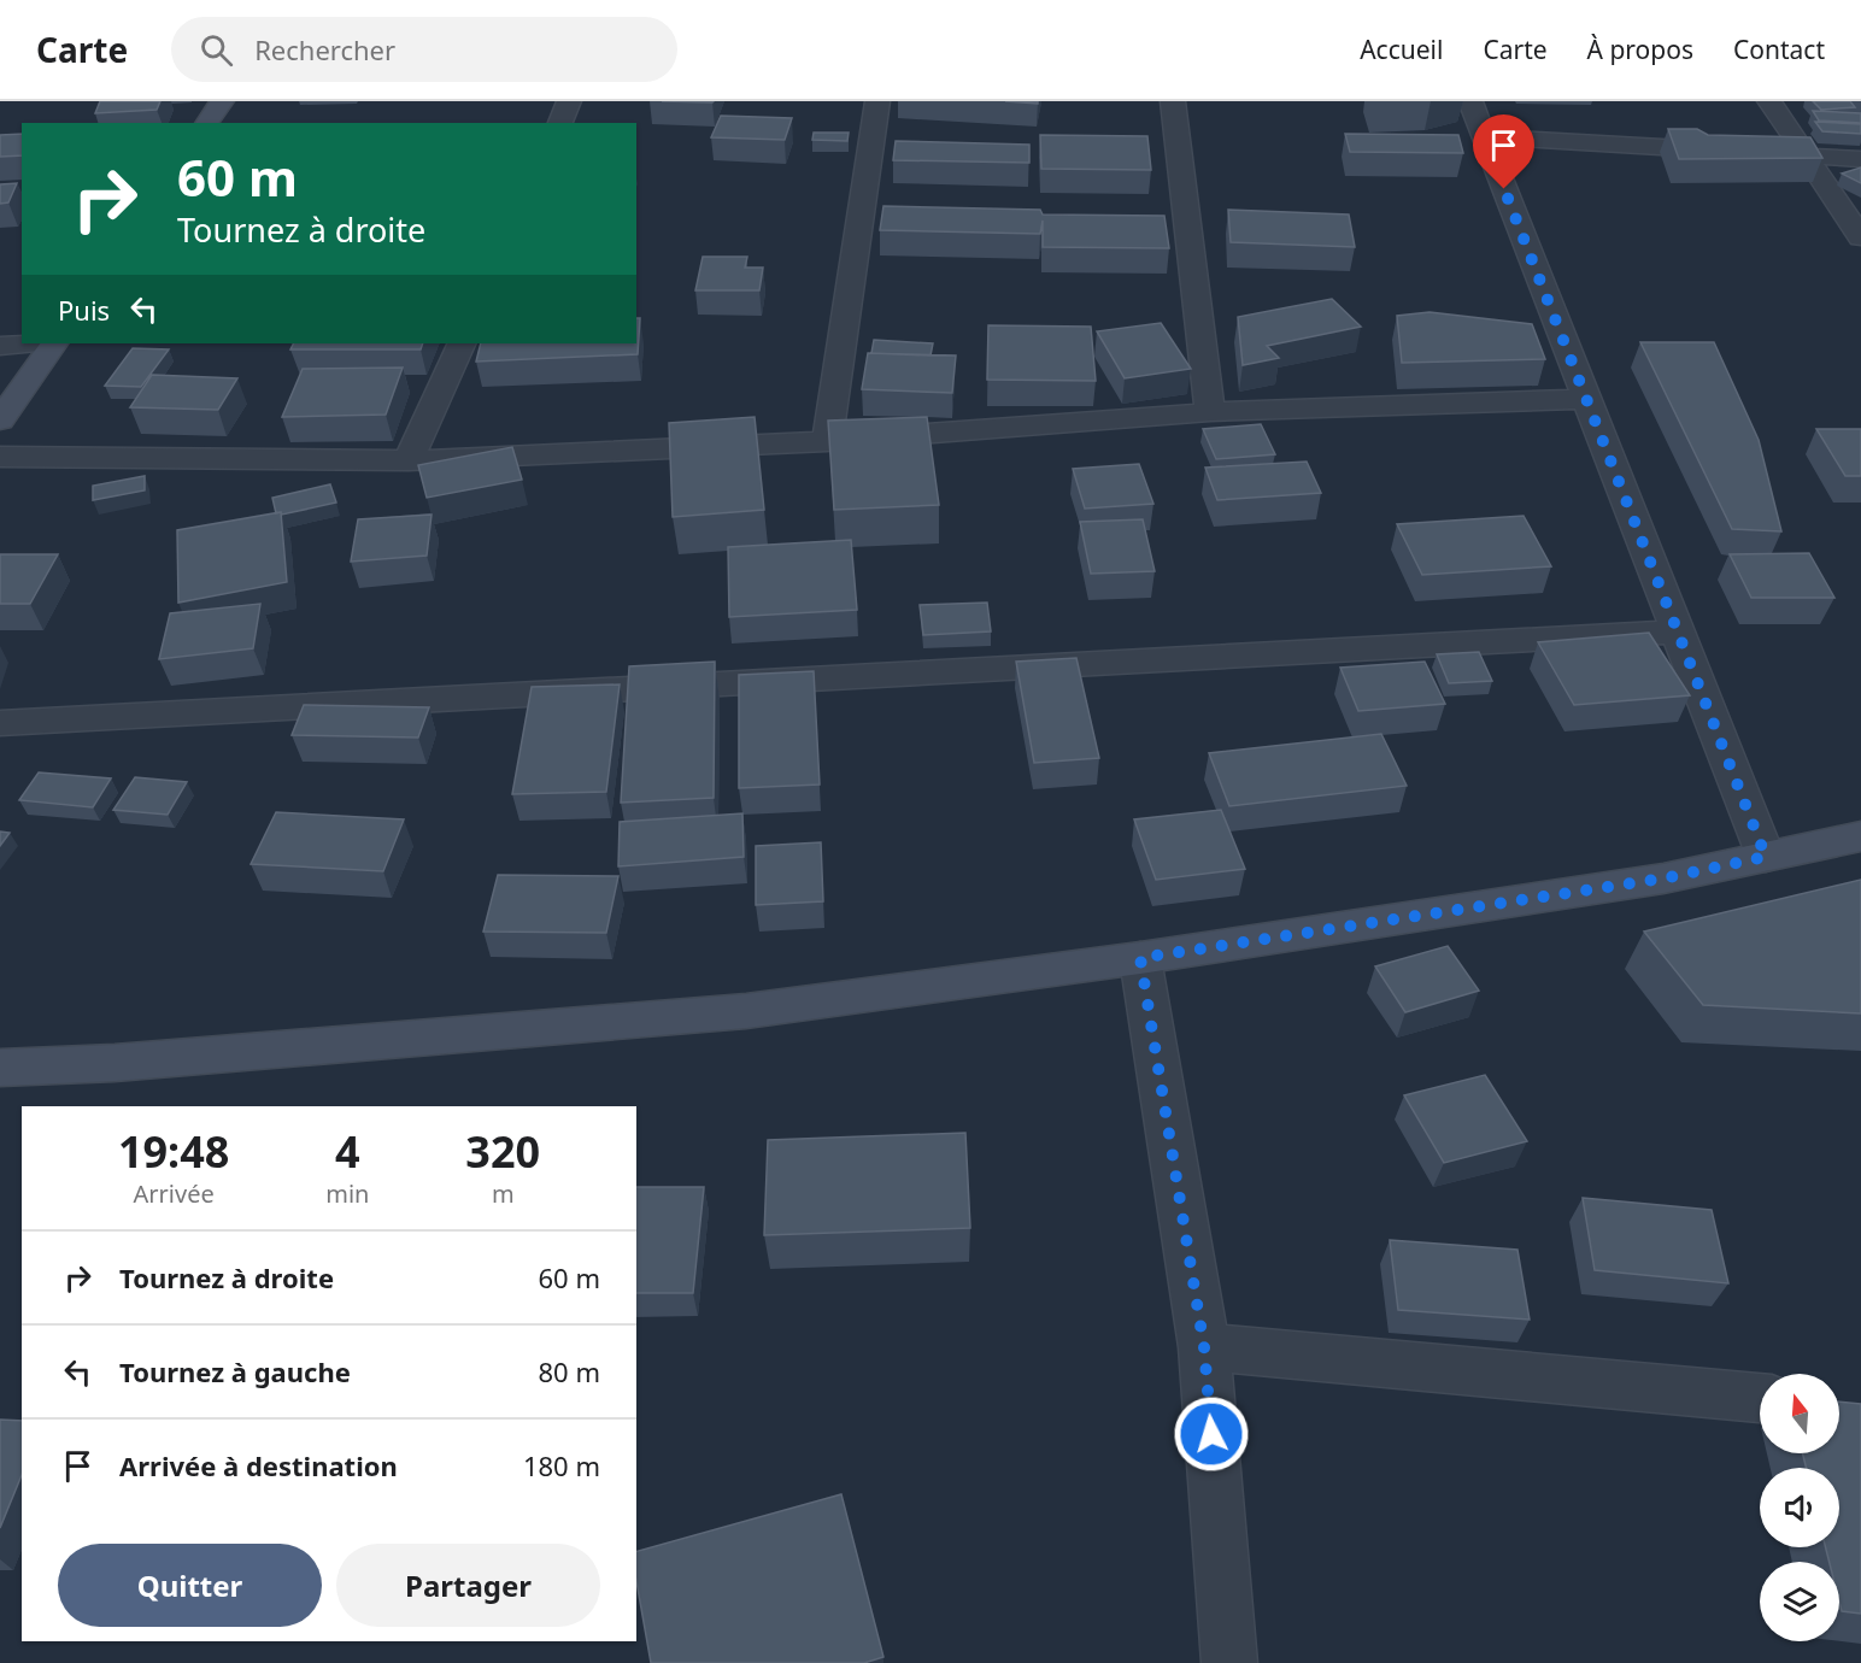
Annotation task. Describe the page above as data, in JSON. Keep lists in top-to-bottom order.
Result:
{
  "north": "top",
  "page": {
    "header": "Carte",
    "search": "Rechercher",
    "nav": [
      "Accueil",
      "Carte",
      "À propos",
      "Contact"
    ],
    "turn": ["60 m", "Tournez à droite"],
    "then": "Puis",
    "eta": [
      "19:48",
      "Arrivée",
      "4",
      "min",
      "320",
      "m"
    ],
    "list": [
      {
        "name": "Tournez à droite",
        "value": "60 m"
      },
      {
        "name": "Tournez à gauche",
        "value": "80 m"
      },
      {
        "name": "Arrivée à destination",
        "value": "180 m"
      }
    ],
    "buttons": ["Quitter", "Partager"]
  }
}
